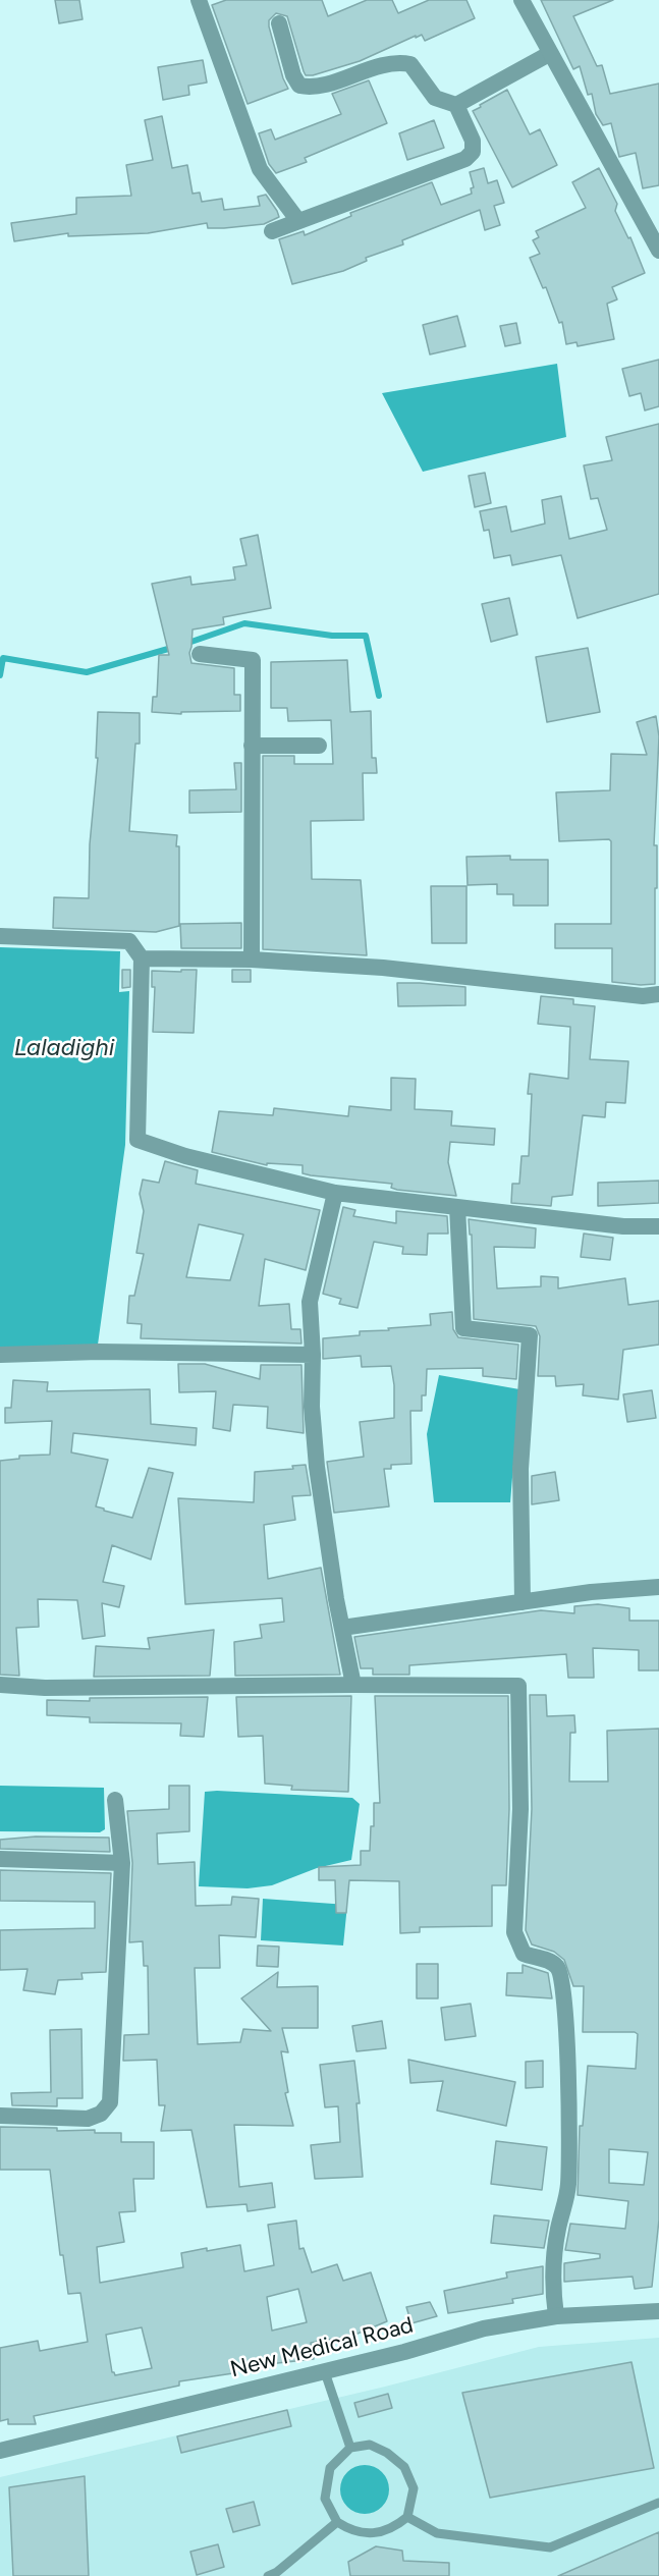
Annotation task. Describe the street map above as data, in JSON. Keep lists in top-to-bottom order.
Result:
{
  "streets": {
    "street": ["New Medical Road"]
  },
  "water": ["Laladighi"]
}
